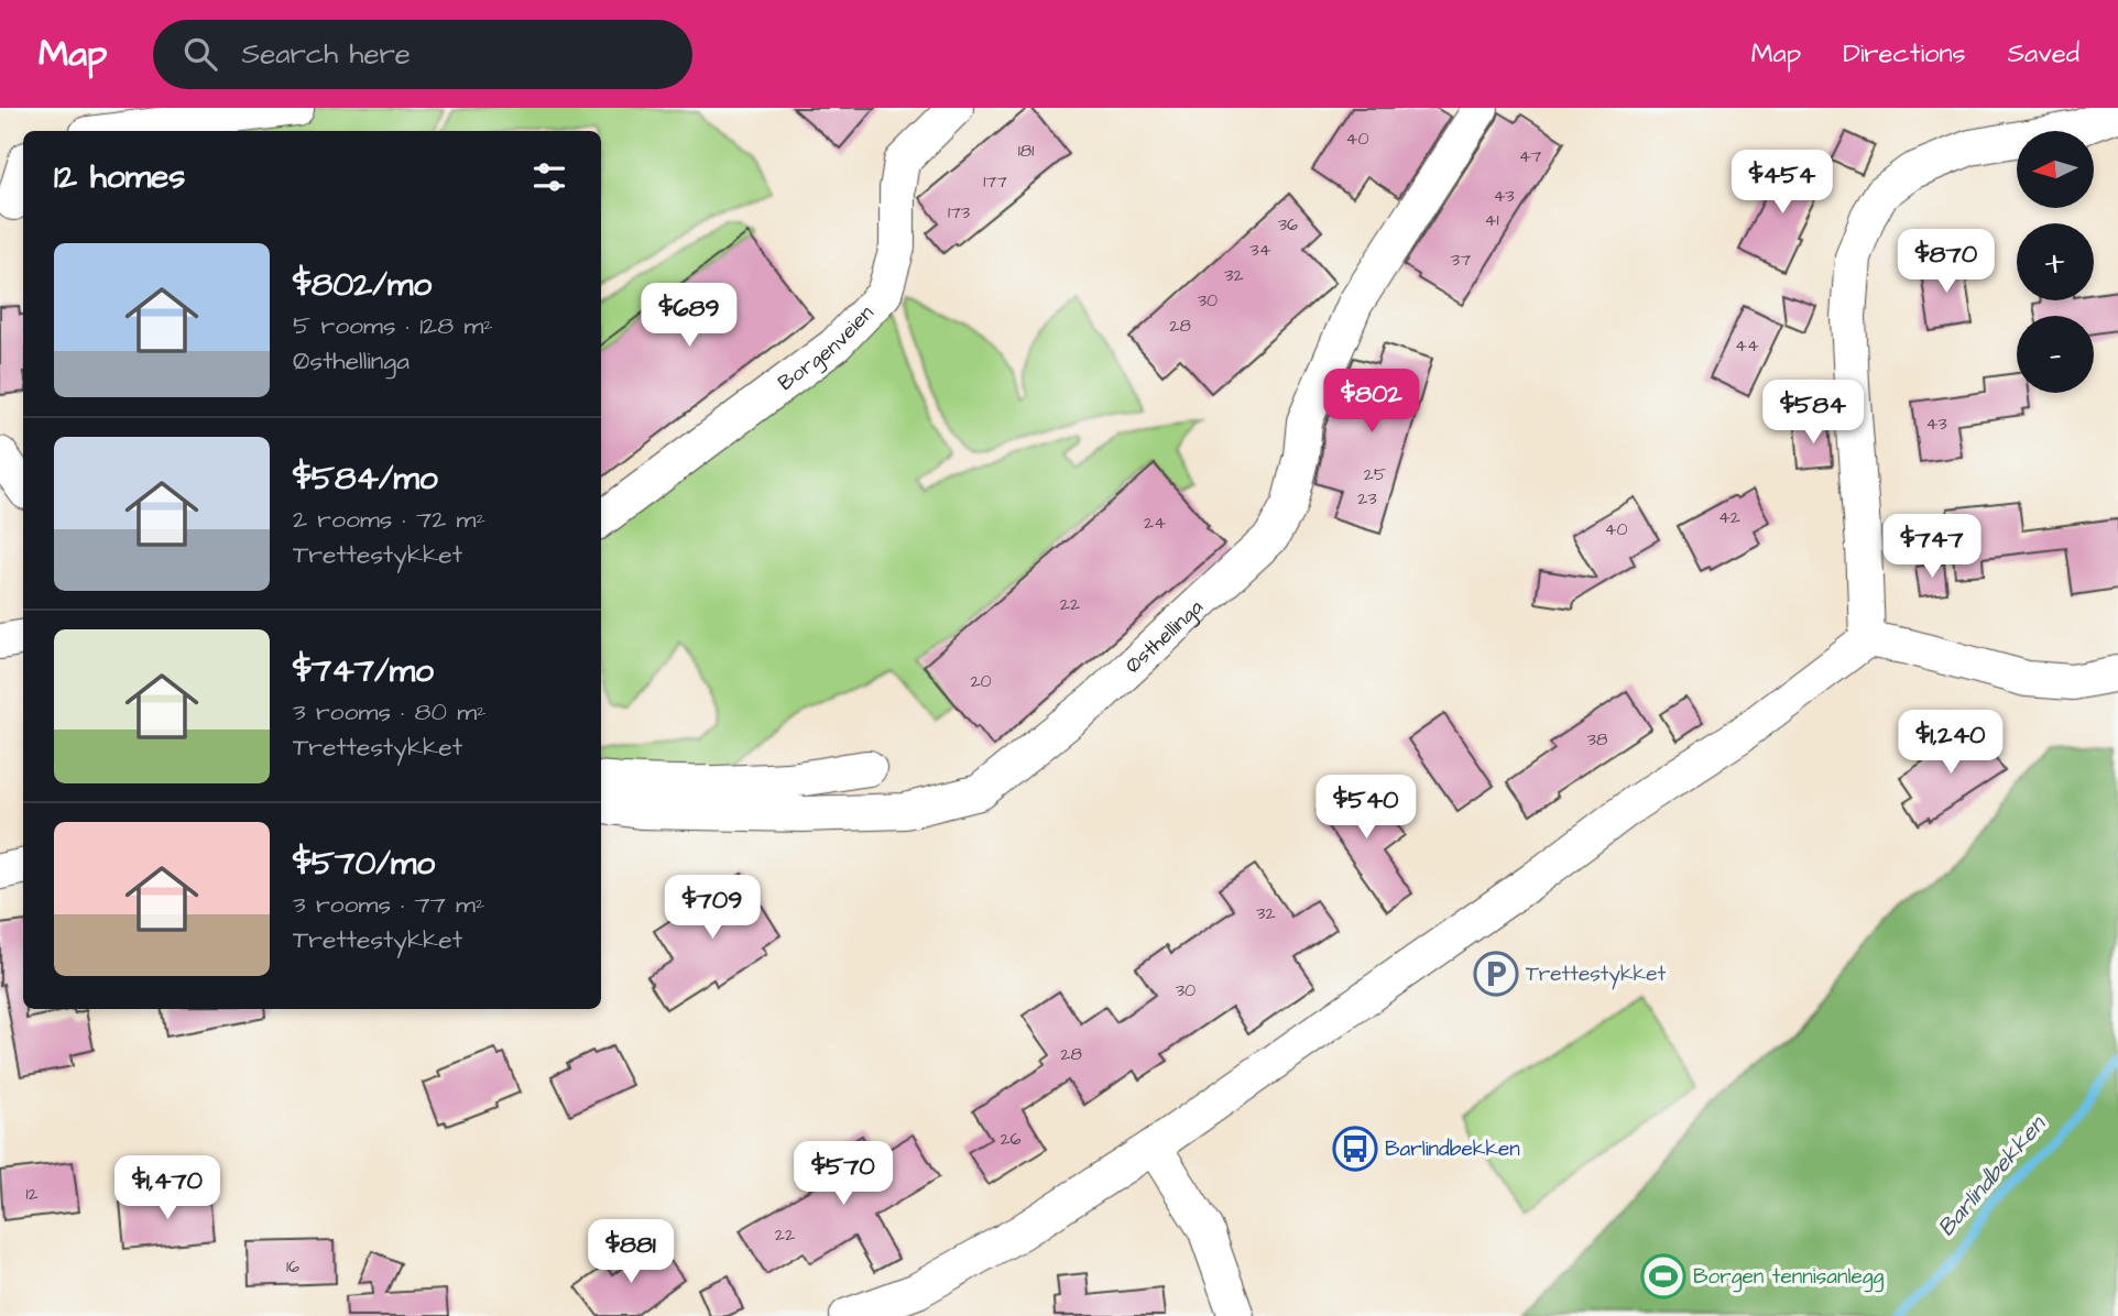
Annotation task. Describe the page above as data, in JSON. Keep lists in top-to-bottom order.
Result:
{
  "streets": {
    "street": ["Borgenveien", "Østhellinga"]
  },
  "water": ["Barlindbekken"],
  "places": {
    "parking": ["Trettestykket"],
    "bus stop": ["Barlindbekken"],
    "sports": ["Borgen tennisanlegg"]
  },
  "house_numbers": [
    "40",
    "181",
    "47",
    "177",
    "43",
    "173",
    "41",
    "36",
    "34",
    "37",
    "32",
    "30",
    "28",
    "44",
    "43",
    "25",
    "23",
    "42",
    "24",
    "40",
    "22",
    "20",
    "38",
    "32",
    "30",
    "28",
    "26",
    "12",
    "22",
    "16"
  ],
  "north": "left",
  "page": {
    "header": "Map",
    "search": "Search here",
    "nav": ["Map", "Directions", "Saved"],
    "map_buttons": ["+", "−"],
    "heading": "12 homes",
    "price": [
      "$454",
      "$870",
      "$689",
      "$802",
      "$584",
      "$747",
      "$1,240",
      "$540",
      "$709",
      "$570",
      "$1,470",
      "$881"
    ],
    "list": [
      {
        "name": "$802/mo",
        "note": "5 rooms · 128 m² · Østhellinga"
      },
      {
        "name": "$584/mo",
        "note": "2 rooms · 72 m² · Trettestykket"
      },
      {
        "name": "$747/mo",
        "note": "3 rooms · 80 m² · Trettestykket"
      },
      {
        "name": "$570/mo",
        "note": "3 rooms · 77 m² · Trettestykket"
      }
    ]
  }
}
